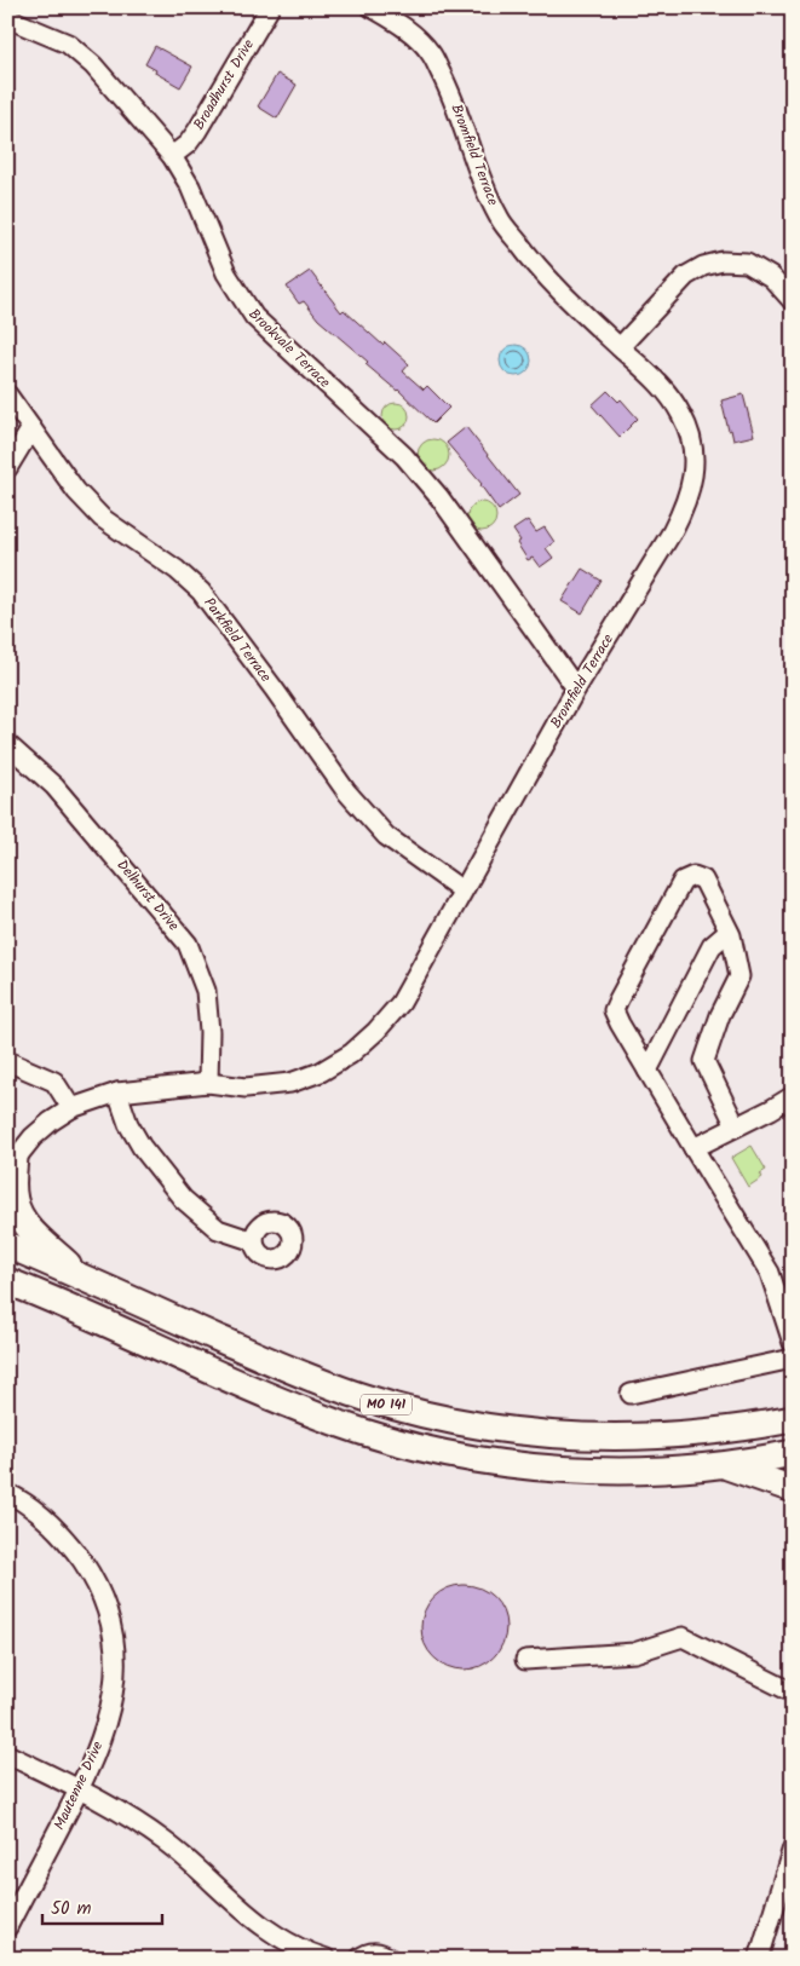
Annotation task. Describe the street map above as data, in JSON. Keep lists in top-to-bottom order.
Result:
{
  "streets": {
    "highway": ["MO 141"],
    "street": [
      "Broadhurst Drive",
      "Bromfield Terrace",
      "Brookvale Terrace",
      "Parkfield Terrace",
      "Delhurst Drive",
      "Mautenne Drive"
    ]
  },
  "crossings": [
    ["Broadhurst Drive", "Brookvale Terrace"],
    ["Bromfield Terrace", "Brookvale Terrace"],
    ["Bromfield Terrace", "Parkfield Terrace"],
    ["Bromfield Terrace", "Delhurst Drive"]
  ],
  "scale_bar": "50 m"
}
